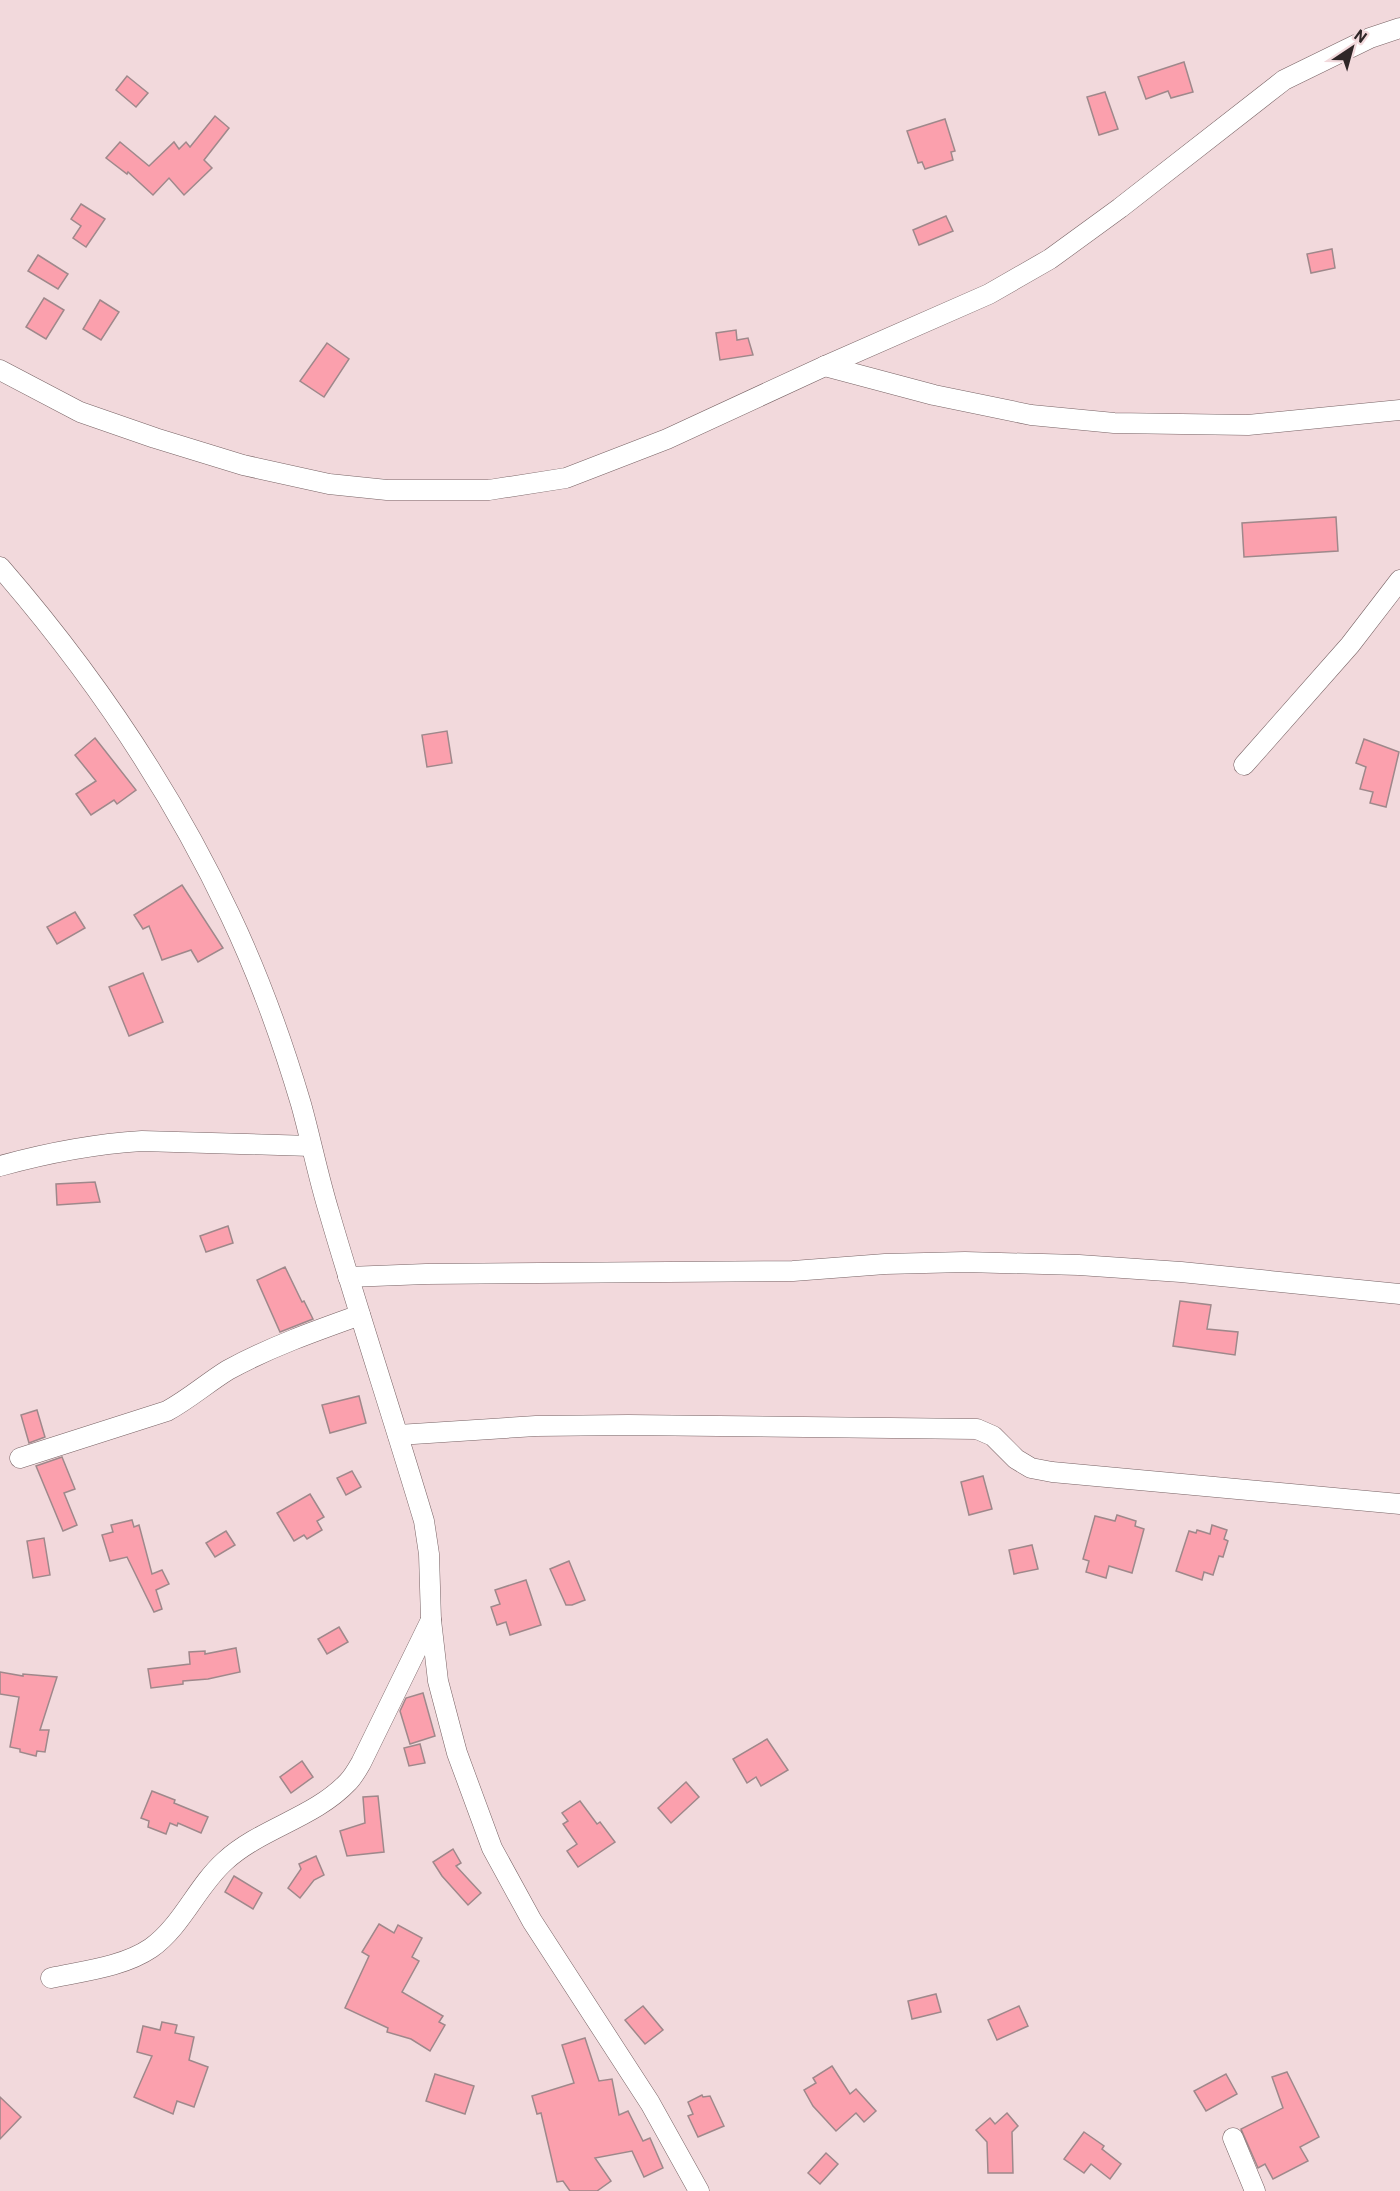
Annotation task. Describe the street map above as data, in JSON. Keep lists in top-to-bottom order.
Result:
{
  "north": "top right"
}
